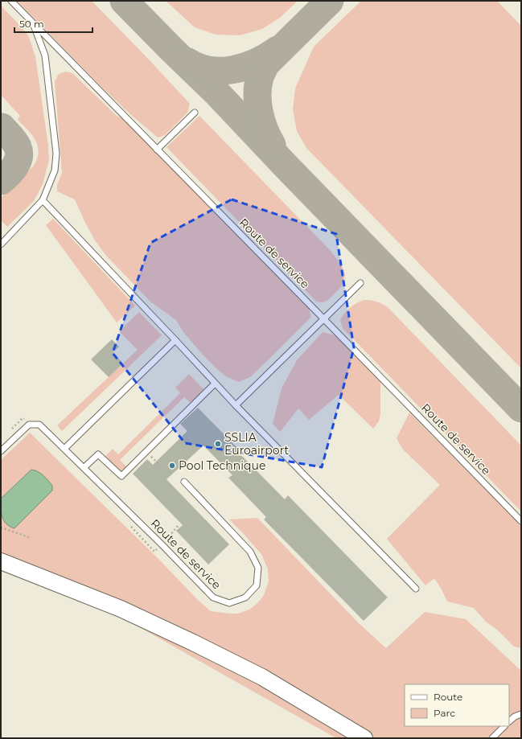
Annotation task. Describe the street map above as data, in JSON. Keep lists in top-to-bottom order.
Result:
{
  "streets": {
    "lane": ["Route de service"]
  },
  "places": ["SSLIA Euroairport", "Pool Technique"],
  "legend": ["Route", "Parc"],
  "scale_bar": "50 m"
}
